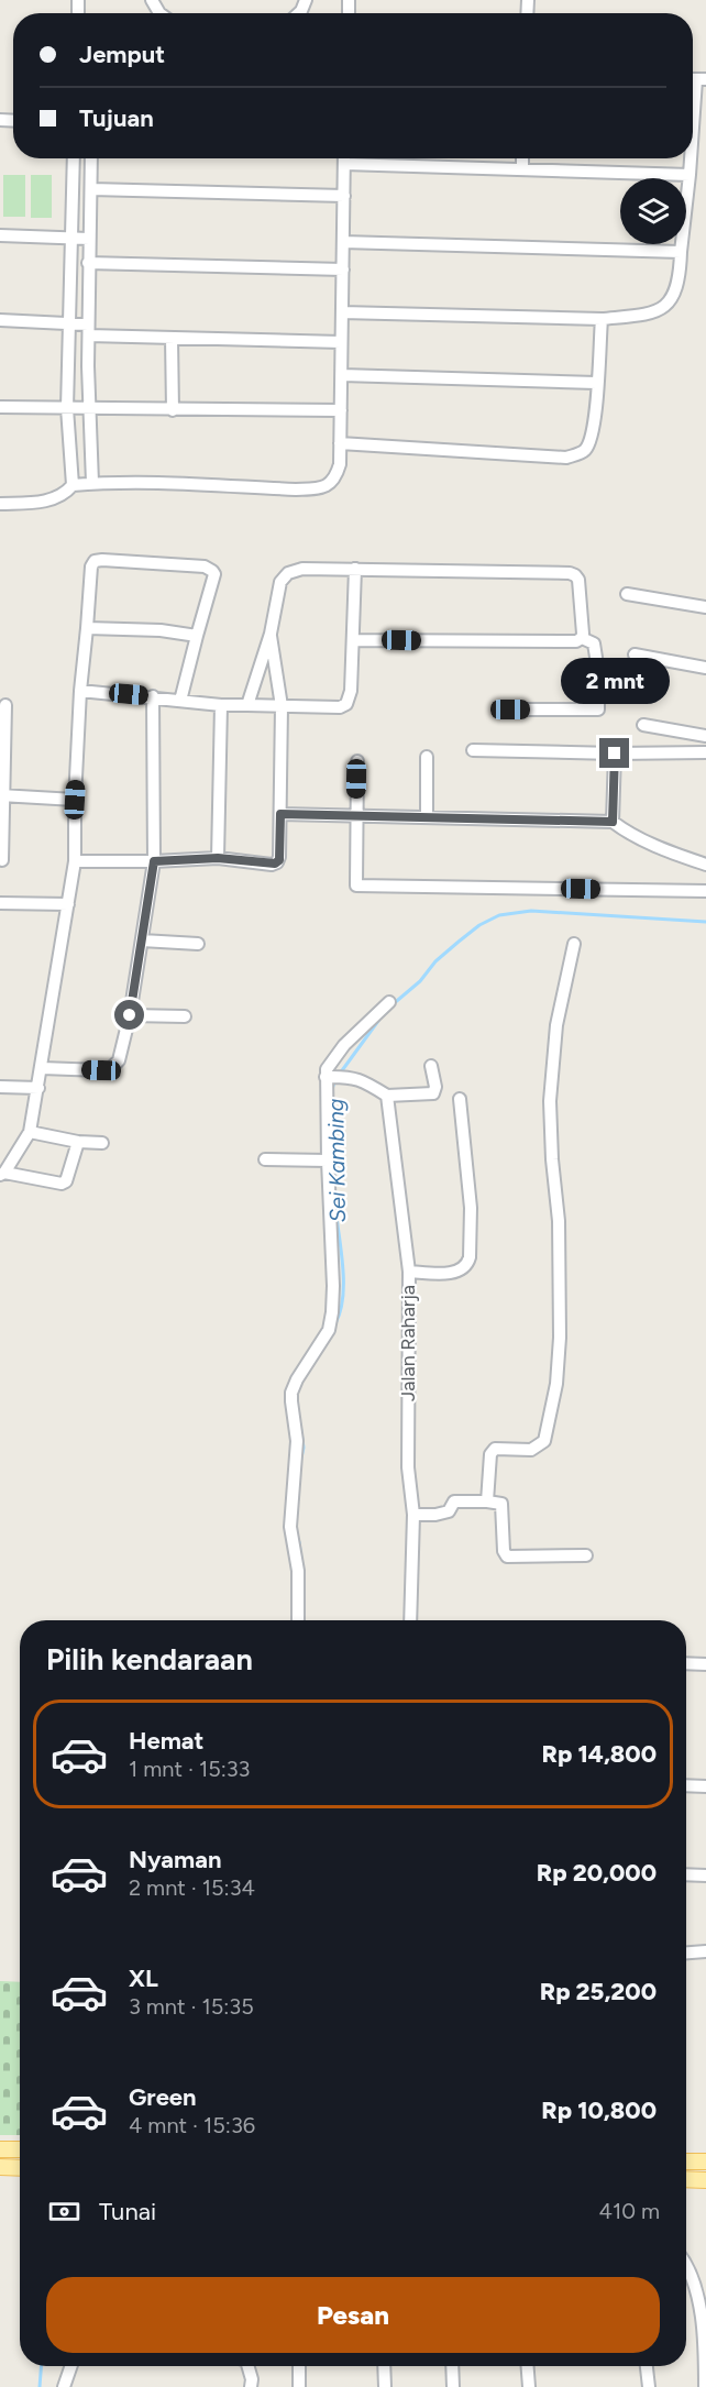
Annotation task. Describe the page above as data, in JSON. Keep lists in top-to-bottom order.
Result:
{
  "streets": {
    "street": ["Jalan Raharja"]
  },
  "water": ["Sei Kambing"],
  "page": {
    "banner": ["Jemput", "Tujuan"],
    "bubble": "2 mnt",
    "heading": "Pilih kendaraan",
    "list": [
      {
        "name": "Hemat",
        "note": "1 mnt · 15:33",
        "value": "Rp 14,800"
      },
      {
        "name": "Nyaman",
        "note": "2 mnt · 15:34",
        "value": "Rp 20,000"
      },
      {
        "name": "XL",
        "note": "3 mnt · 15:35",
        "value": "Rp 25,200"
      },
      {
        "name": "Green",
        "note": "4 mnt · 15:36",
        "value": "Rp 10,800"
      }
    ],
    "pay": ["Tunai", "410 m"],
    "buttons": "Pesan"
  }
}
